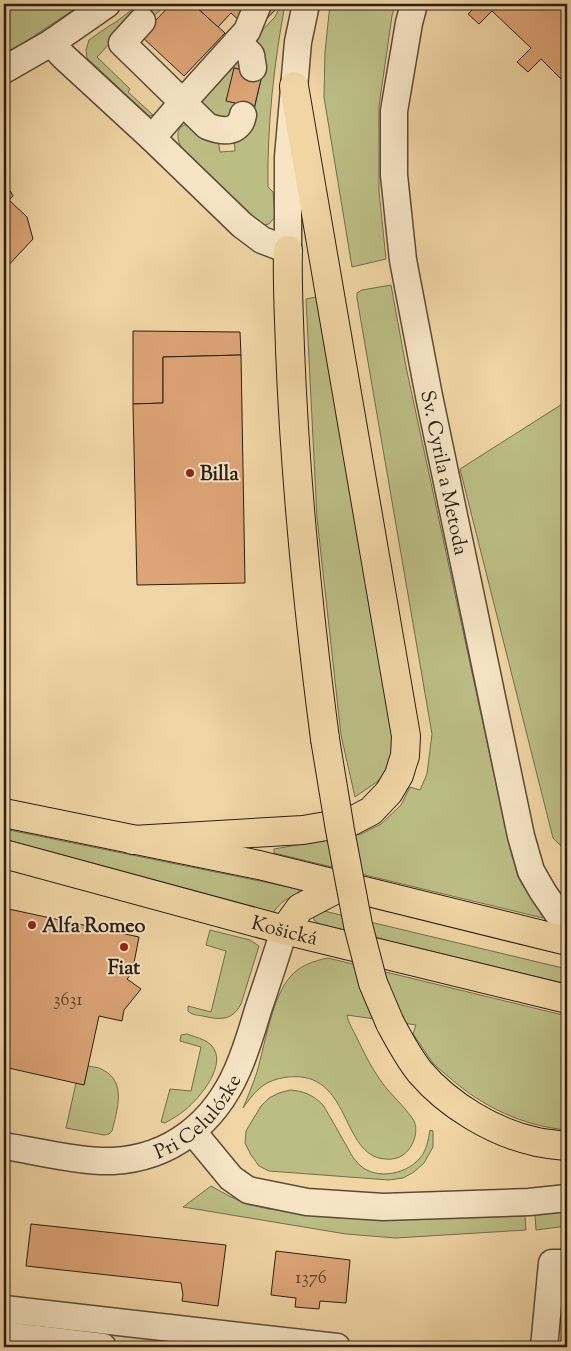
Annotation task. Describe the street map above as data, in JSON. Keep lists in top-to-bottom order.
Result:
{
  "streets": {
    "main road": ["Košická"],
    "street": ["Sv. Cyrila a Metoda", "Pri Celulózke"]
  },
  "crossings": [
    ["Košická", "Pri Celulózke"]
  ],
  "places": ["Billa", "Alfa Romeo", "Fiat"],
  "house_numbers": ["3631", "1376"]
}
